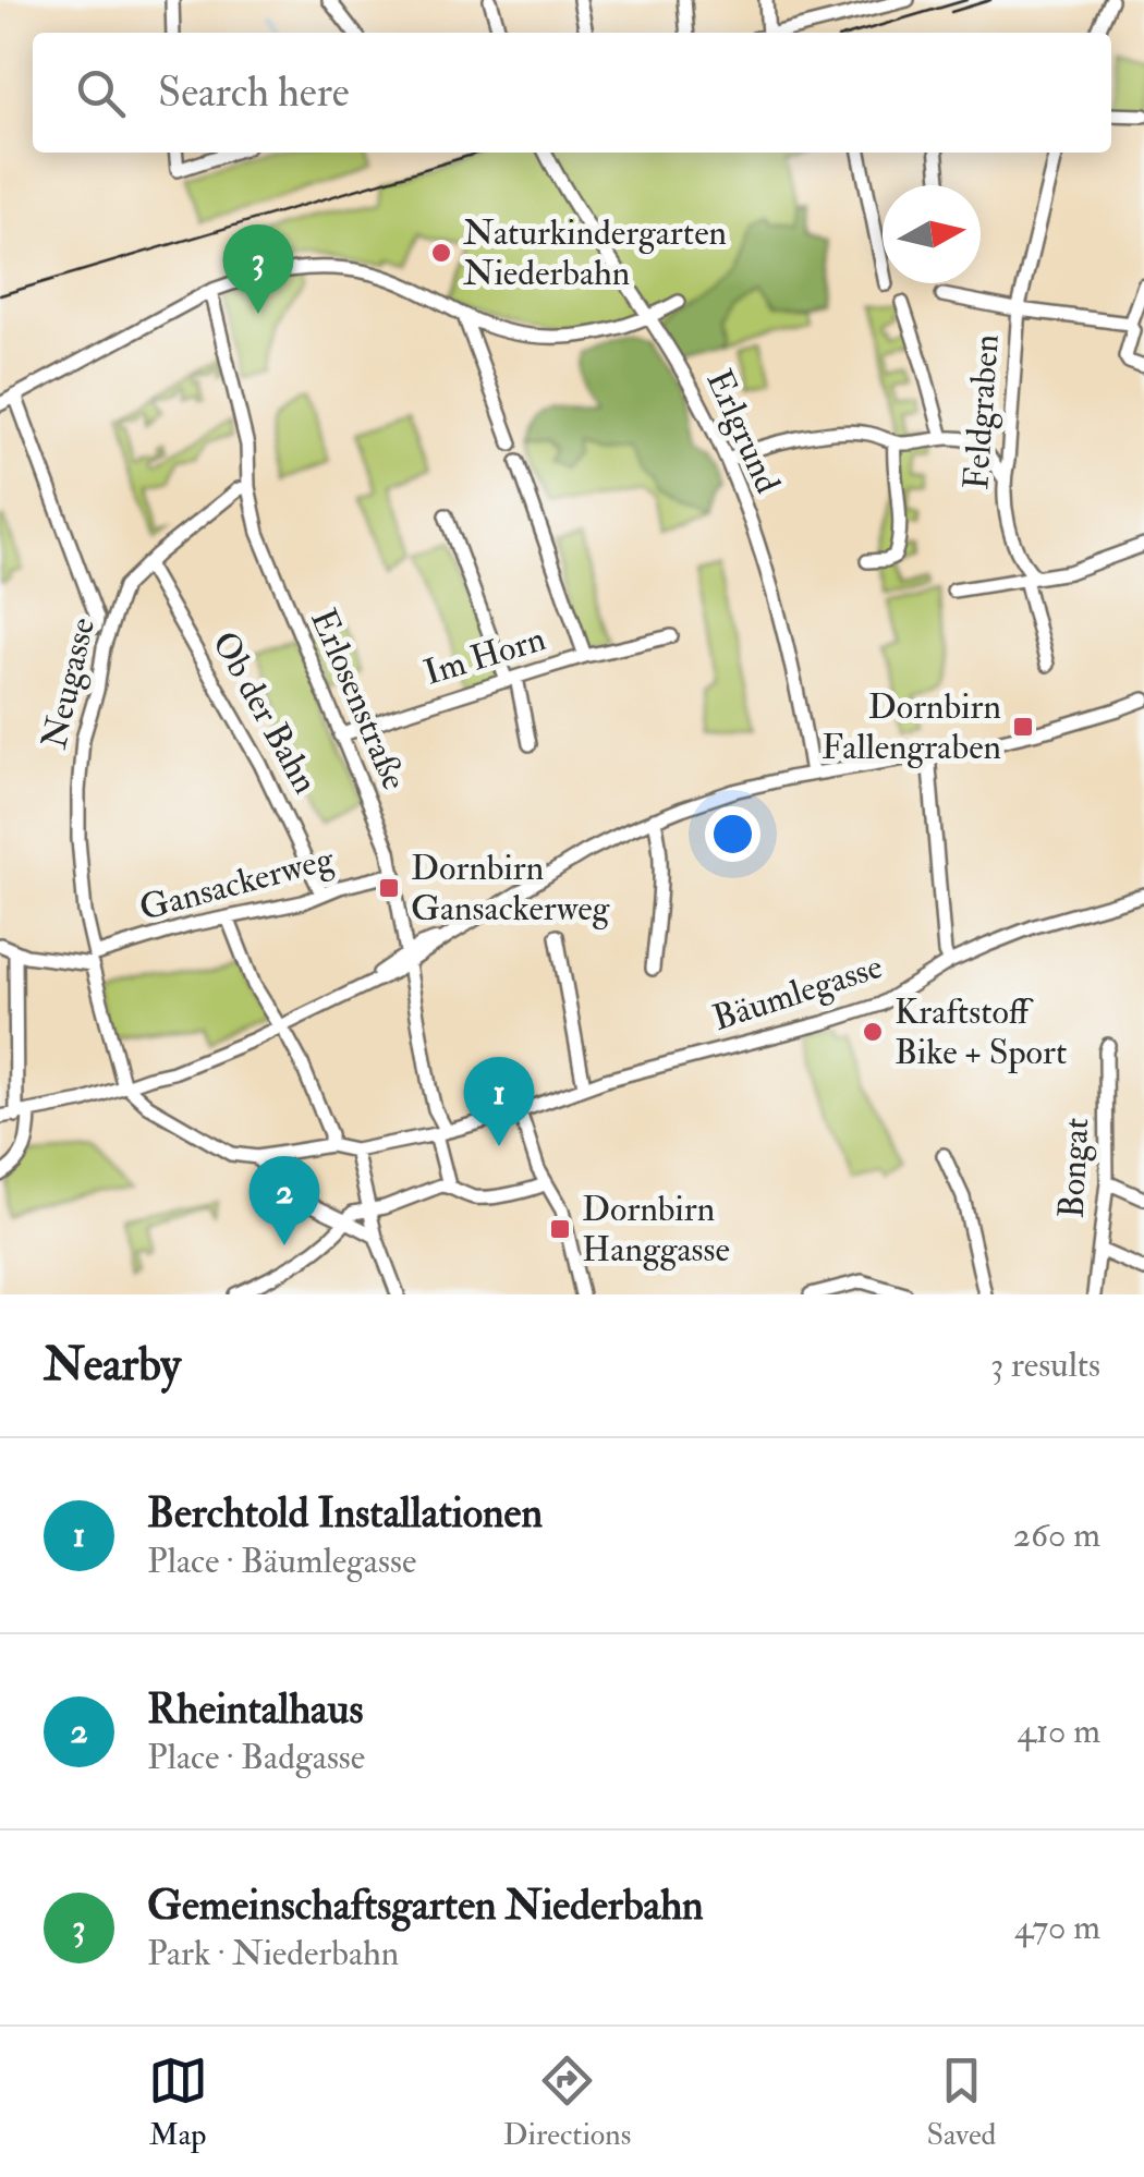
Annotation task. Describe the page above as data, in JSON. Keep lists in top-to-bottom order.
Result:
{
  "streets": {
    "street": [
      "Feldgraben",
      "Erlgrund",
      "Im Horn",
      "Neugasse",
      "Erlosenstraße",
      "Ob der Bahn",
      "Gansackerweg",
      "Bäumlegasse",
      "Bongat"
    ]
  },
  "crossings": [
    ["Im Horn", "Erlosenstraße"],
    ["Neugasse", "Erlosenstraße"],
    ["Neugasse", "Ob der Bahn"],
    ["Neugasse", "Gansackerweg"],
    ["Erlosenstraße", "Gansackerweg"],
    ["Erlosenstraße", "Bäumlegasse"],
    ["Ob der Bahn", "Gansackerweg"]
  ],
  "places": {
    "other": ["Naturkindergarten Niederbahn", "Kraftstoff Bike + Sport"],
    "transit": ["Dornbirn Fallengraben", "Dornbirn Gansackerweg", "Dornbirn Hanggasse"]
  },
  "north": "right",
  "page": {
    "search": "Search here",
    "pins": ["3", "1", "2"],
    "heading": ["Nearby", "3 results"],
    "list": [
      {
        "mark": "1",
        "name": "Berchtold Installationen",
        "note": "Place · Bäumlegasse",
        "value": "260 m"
      },
      {
        "mark": "2",
        "name": "Rheintalhaus",
        "note": "Place · Badgasse",
        "value": "410 m"
      },
      {
        "mark": "3",
        "name": "Gemeinschaftsgarten Niederbahn",
        "note": "Park · Niederbahn",
        "value": "470 m"
      }
    ],
    "nav": ["Map", "Directions", "Saved"]
  }
}
